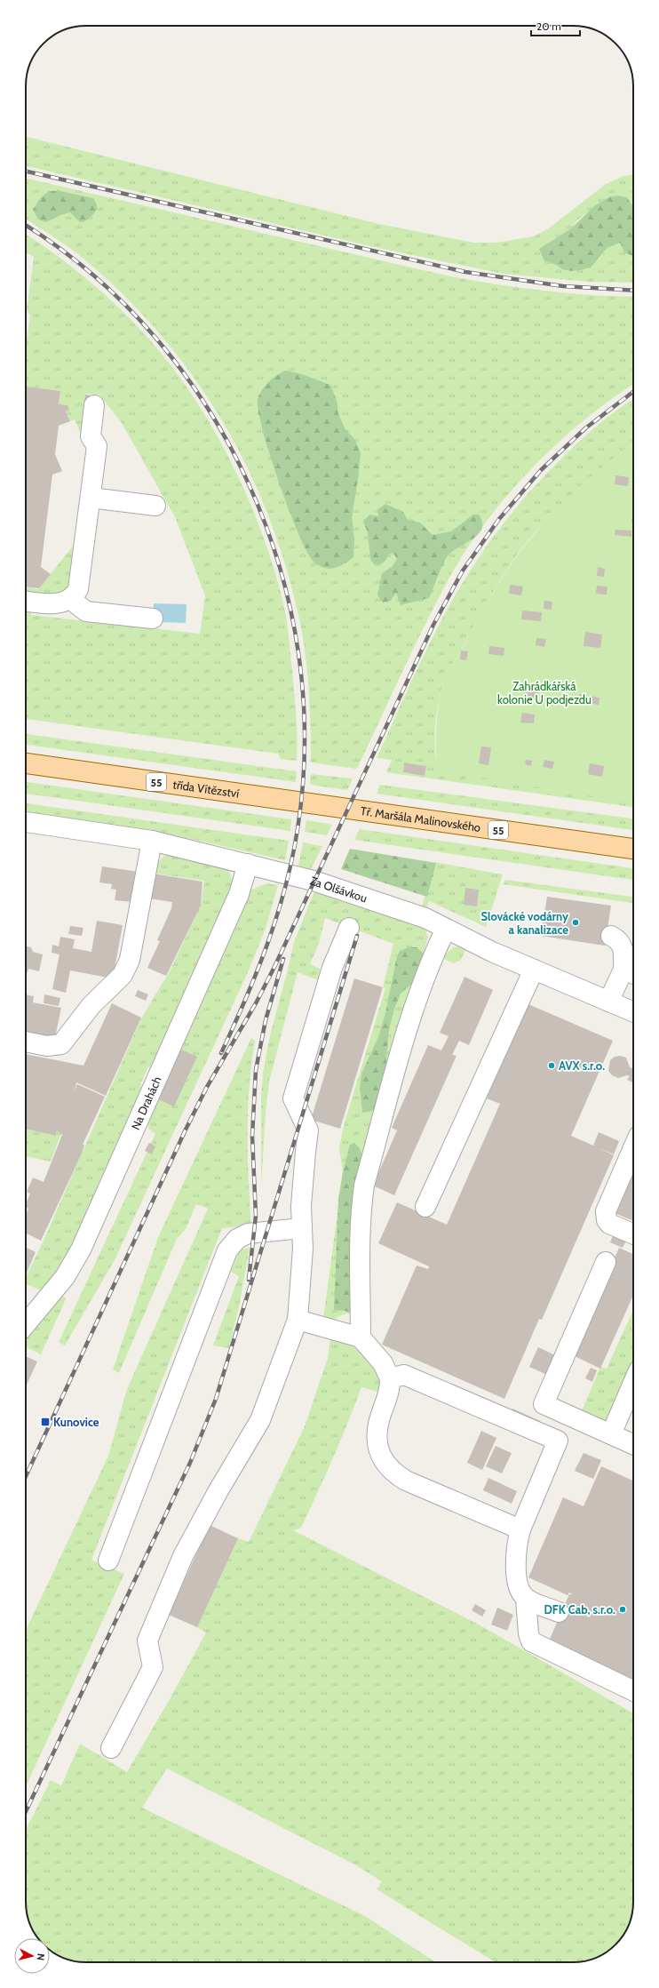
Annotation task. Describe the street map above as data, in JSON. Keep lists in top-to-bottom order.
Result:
{
  "streets": {
    "main road": ["55", "třída Vítězství", "Tř. Maršála Malinovského"],
    "street": ["Za Olšávkou", "Na Drahách"]
  },
  "crossings": [
    ["třída Vítězství", "Tř. Maršála Malinovského"],
    ["Za Olšávkou", "Na Drahách"]
  ],
  "parks": ["Zahrádkářská kolonie U podjezdu"],
  "places": {
    "other": ["Slovácké vodárny a kanalizace", "AVX s.r.o.", "DFK Cab, s.r.o."],
    "transit": ["Kunovice"]
  },
  "scale_bar": "20 m",
  "north": "right"
}
